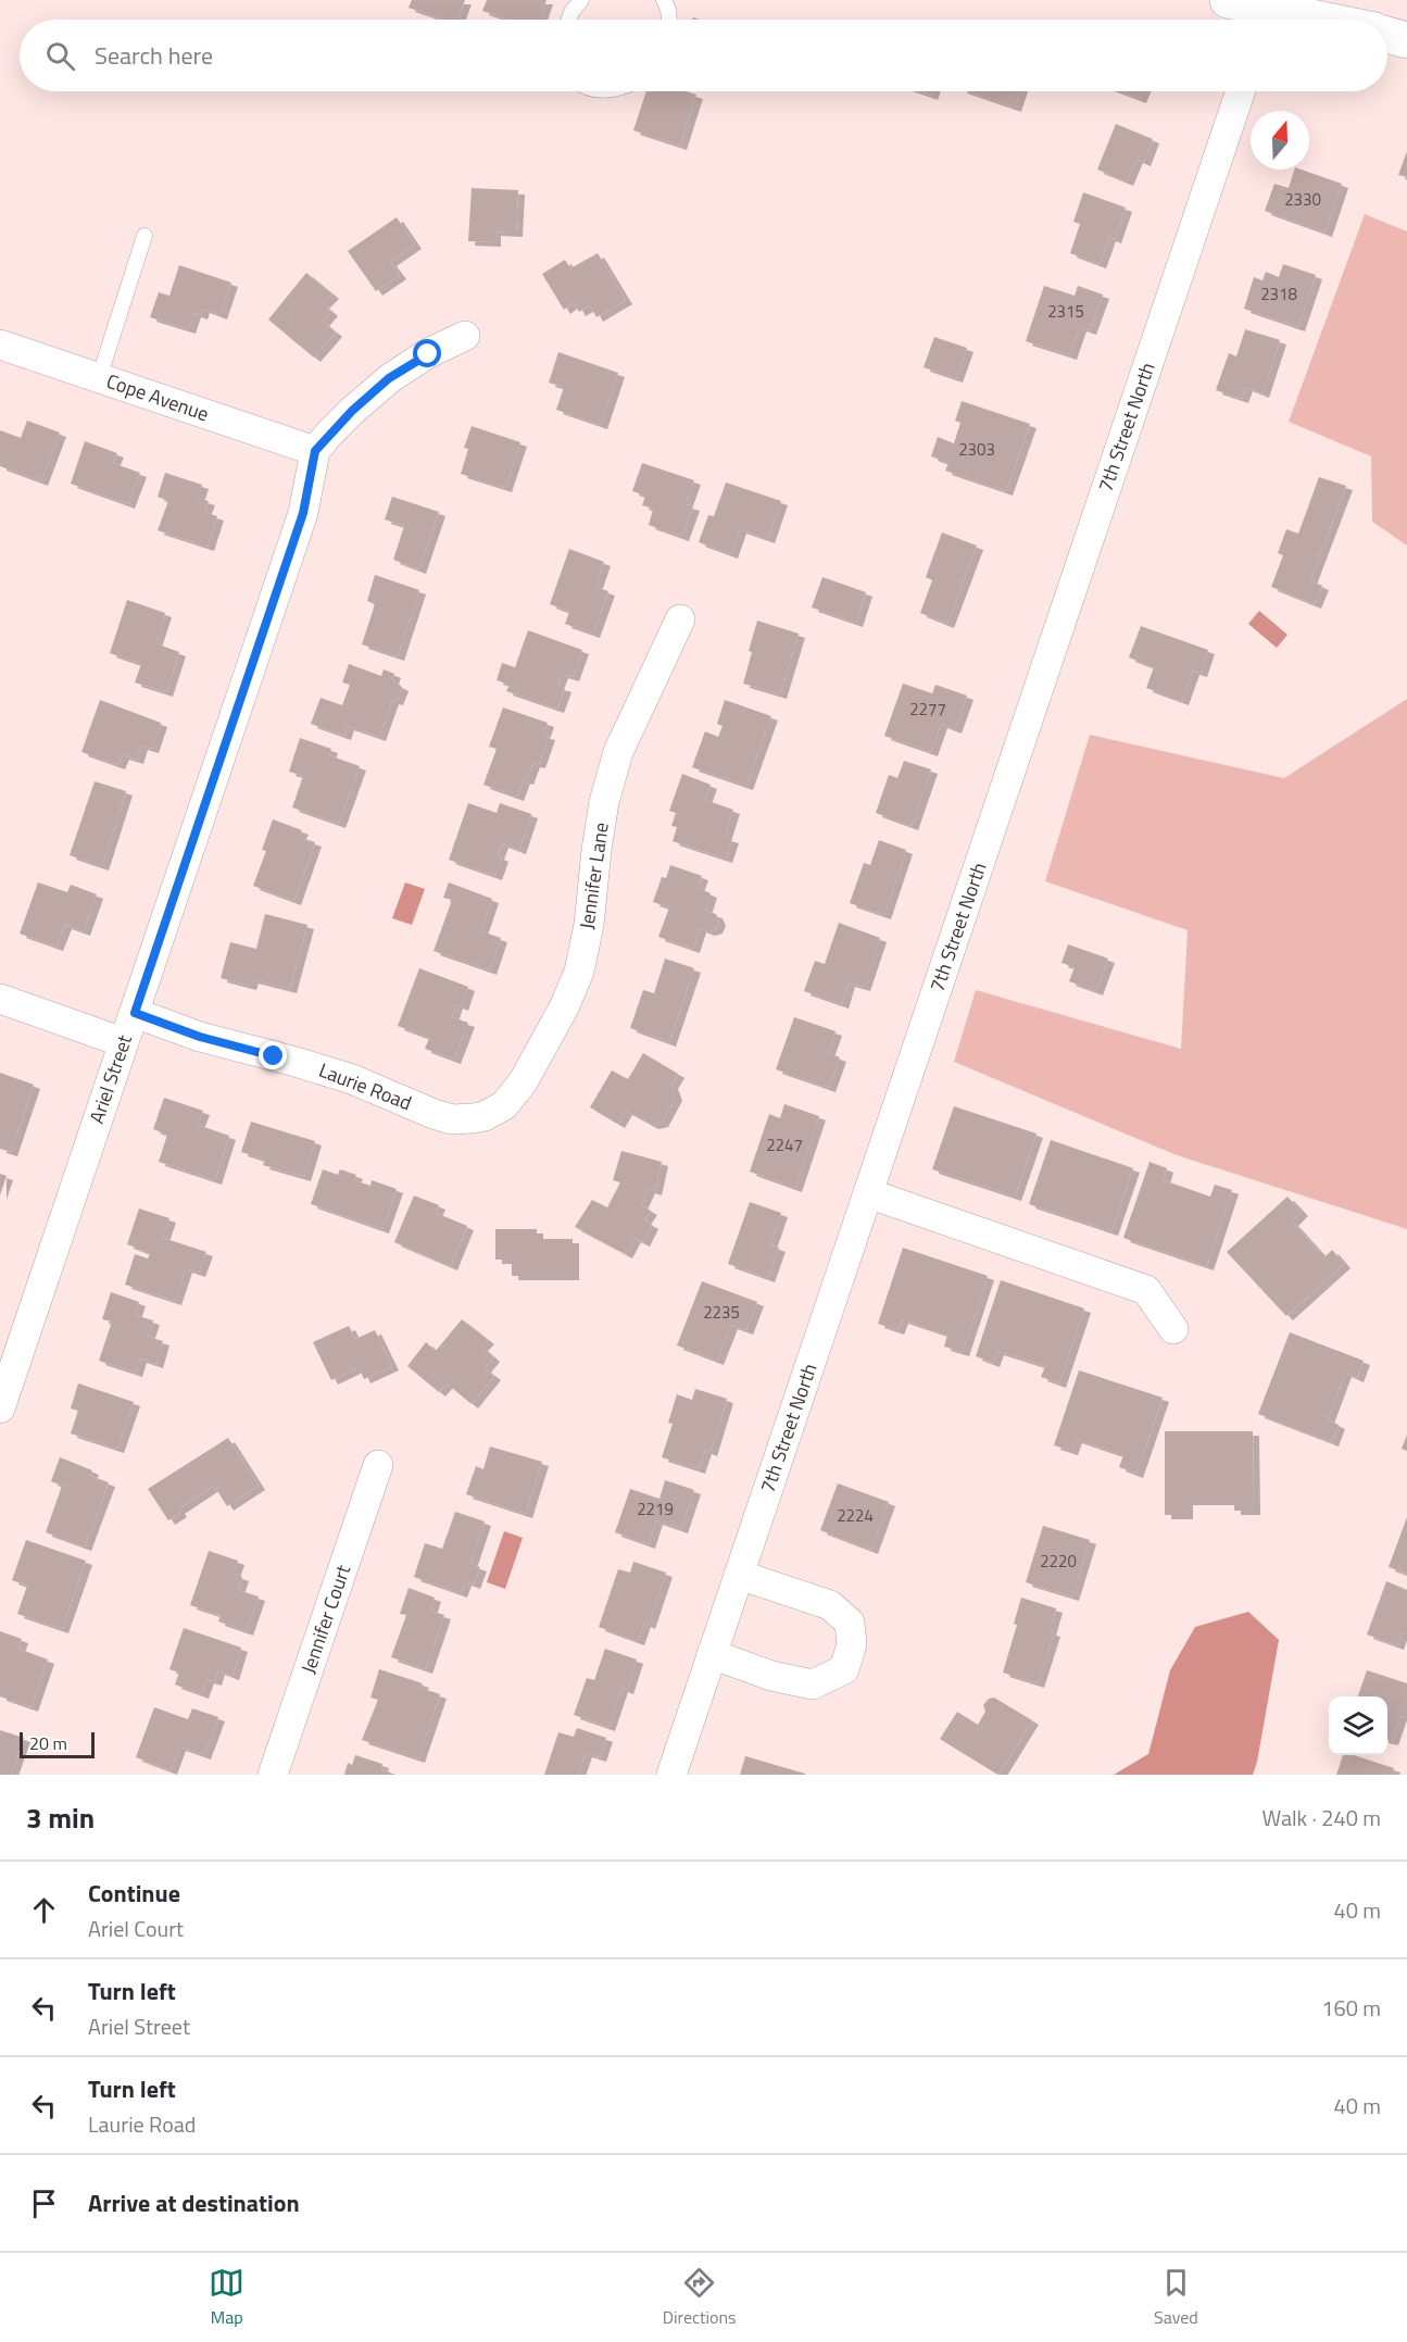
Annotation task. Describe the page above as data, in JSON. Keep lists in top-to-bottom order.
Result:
{
  "streets": {
    "street": [
      "Cope Avenue",
      "7th Street North",
      "Jennifer Lane",
      "Ariel Street",
      "Laurie Road",
      "Jennifer Court"
    ]
  },
  "crossings": [
    ["Cope Avenue", "Ariel Street"],
    ["Jennifer Lane", "Laurie Road"],
    ["Ariel Street", "Laurie Road"]
  ],
  "house_numbers": [
    "2330",
    "2318",
    "2315",
    "2303",
    "2277",
    "2247",
    "2235",
    "2219",
    "2224",
    "2220"
  ],
  "scale_bar": "20 m",
  "north": "top",
  "page": {
    "search": "Search here",
    "scale": "20 m",
    "heading": ["3 min", "Walk · 240 m"],
    "list": [
      ["Continue", "Ariel Court", "40 m"],
      ["Turn left", "Ariel Street", "160 m"],
      ["Turn left", "Laurie Road", "40 m"],
      "Arrive at destination"
    ],
    "nav": ["Map", "Directions", "Saved"]
  }
}
